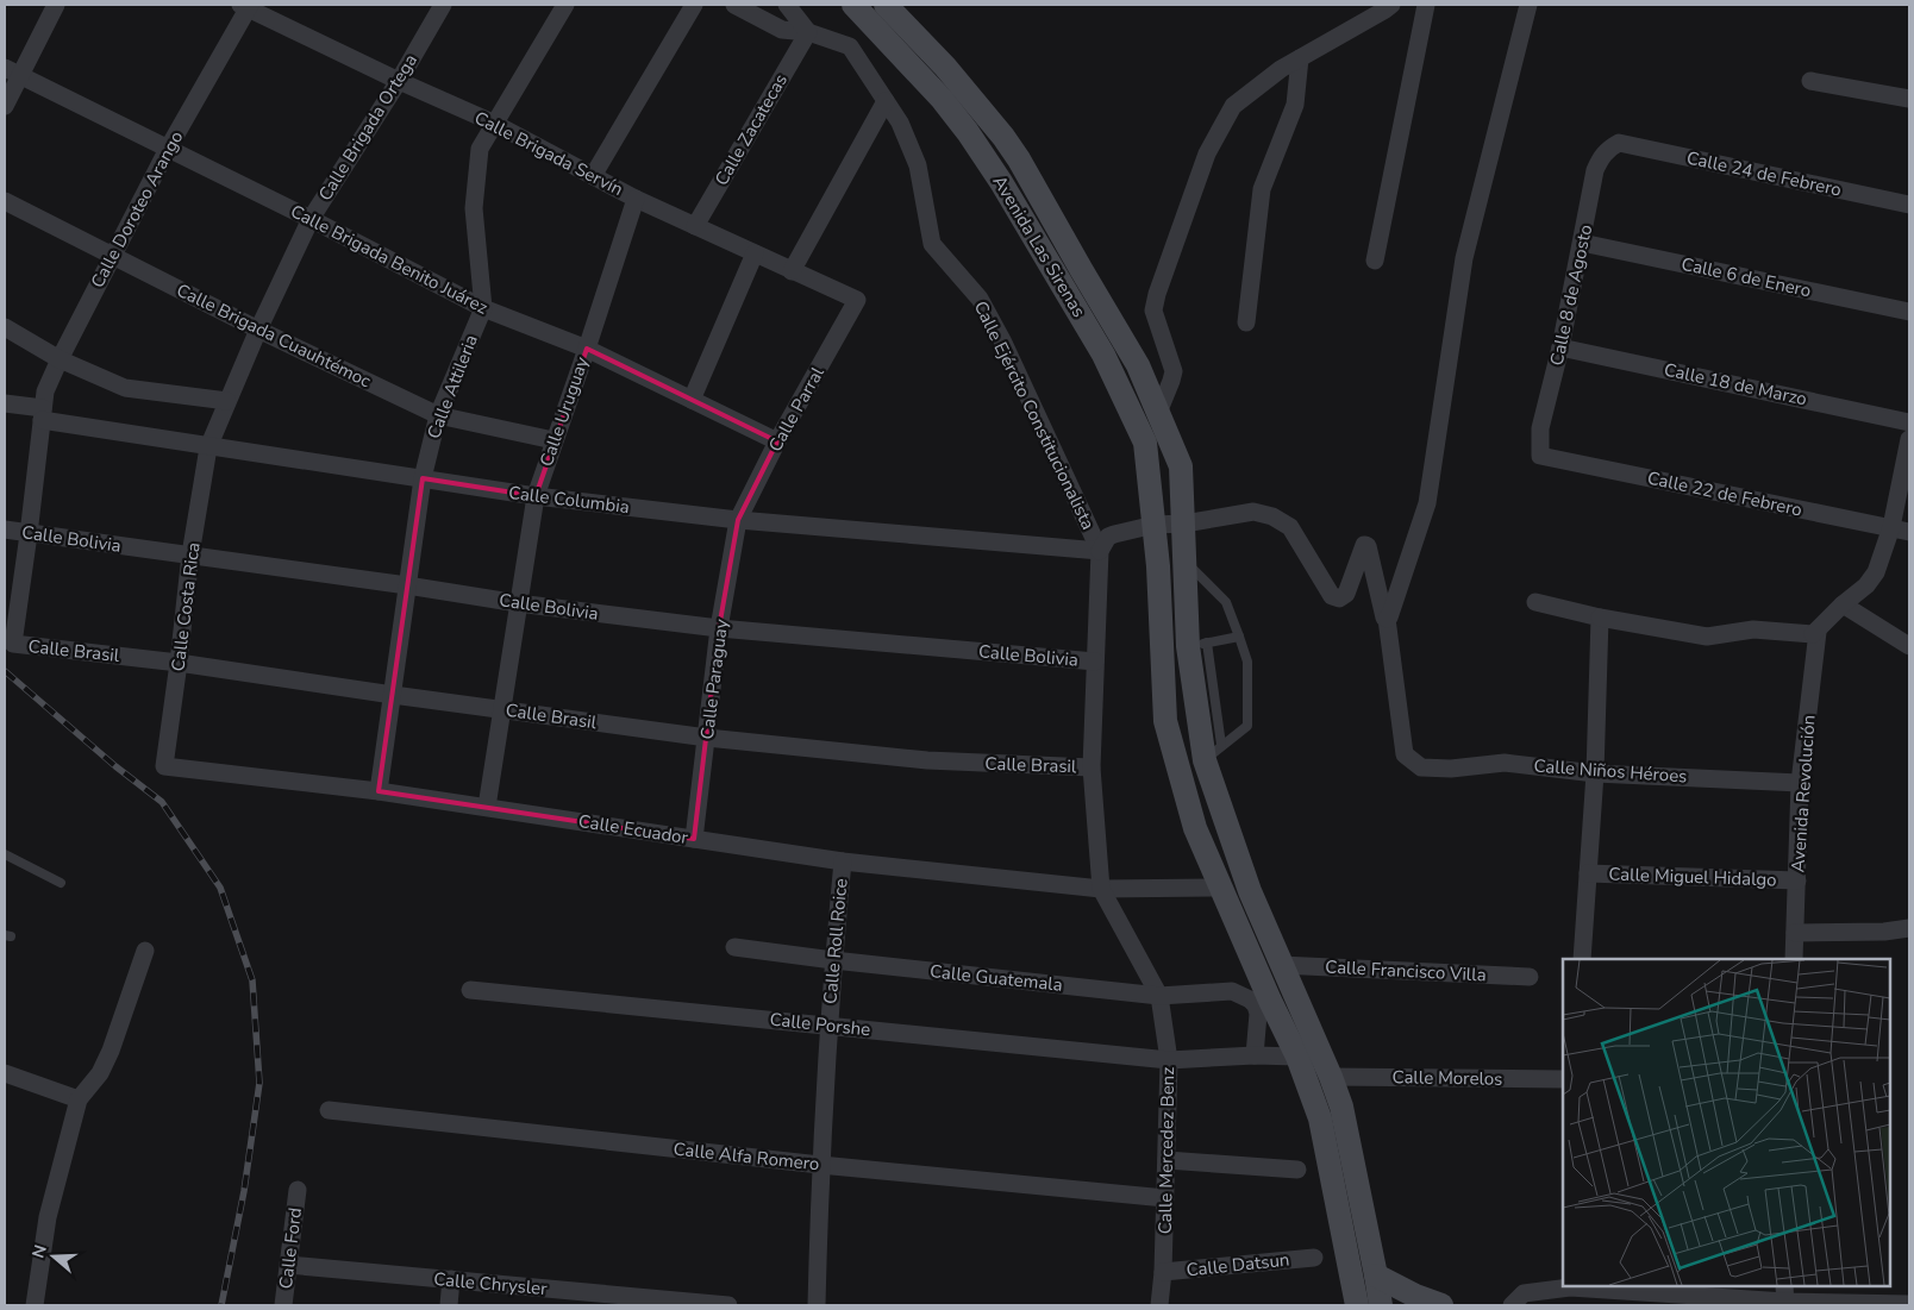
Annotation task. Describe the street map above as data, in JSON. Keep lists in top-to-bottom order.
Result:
{
  "streets": {
    "main road": ["Avenida Las Sirenas"],
    "street": [
      "Calle Brigada Ortega",
      "Calle Zacatecas",
      "Calle Brigada Servín",
      "Calle 24 de Febrero",
      "Calle Doroteo Arango",
      "Calle Brigada Benito Juárez",
      "Calle 6 de Enero",
      "Calle 8 de Agosto",
      "Calle Brigada Cuauhtémoc",
      "Calle 18 de Marzo",
      "Calle Attileria",
      "Calle Parral",
      "Calle Uruguay",
      "Calle Ejército Constitucionalista",
      "Calle 22 de Febrero",
      "Calle Columbia",
      "Calle Bolivia",
      "Calle Costa Rica",
      "Calle Brasil",
      "Calle Paraguay",
      "Calle Niños Héroes",
      "Avenida Revolución",
      "Calle Ecuador",
      "Calle Miguel Hidalgo",
      "Calle Roll Roice",
      "Calle Francisco Villa",
      "Calle Guatemala",
      "Calle Porshe",
      "Calle Morelos",
      "Calle Mercedez Benz",
      "Calle Alfa Romero",
      "Calle Ford",
      "Calle Datsun",
      "Calle Chrysler"
    ]
  },
  "crossings": [
    ["Calle Brigada Ortega", "Calle Brigada Servín"],
    ["Calle Brigada Ortega", "Calle Brigada Benito Juárez"],
    ["Calle Brigada Ortega", "Calle Brigada Cuauhtémoc"],
    ["Calle Brigada Ortega", "Calle Columbia"],
    ["Calle Brigada Ortega", "Calle Costa Rica"],
    ["Calle Zacatecas", "Calle Brigada Servín"],
    ["Calle Zacatecas", "Calle Ejército Constitucionalista"],
    ["Calle Brigada Servín", "Calle Doroteo Arango"],
    ["Calle Brigada Servín", "Calle Attileria"],
    ["Calle Brigada Servín", "Calle Parral"],
    ["Calle Brigada Servín", "Calle Uruguay"],
    ["Calle 24 de Febrero", "Calle 8 de Agosto"],
    ["Calle Doroteo Arango", "Calle Brigada Benito Juárez"],
    ["Calle Doroteo Arango", "Calle Brigada Cuauhtémoc"],
    ["Calle Doroteo Arango", "Calle Columbia"],
    ["Calle Doroteo Arango", "Calle Bolivia"],
    ["Calle Doroteo Arango", "Calle Brasil"],
    ["Avenida Las Sirenas", "Calle Ecuador"],
    ["Avenida Las Sirenas", "Calle Francisco Villa"],
    ["Avenida Las Sirenas", "Calle Guatemala"],
    ["Avenida Las Sirenas", "Calle Porshe"],
    ["Avenida Las Sirenas", "Calle Morelos"],
    ["Calle Brigada Benito Juárez", "Calle Attileria"],
    ["Calle Brigada Benito Juárez", "Calle Parral"],
    ["Calle Brigada Benito Juárez", "Calle Uruguay"],
    ["Calle 6 de Enero", "Calle 8 de Agosto"],
    ["Calle 8 de Agosto", "Calle 18 de Marzo"],
    ["Calle 8 de Agosto", "Calle 22 de Febrero"],
    ["Calle Brigada Cuauhtémoc", "Calle Attileria"],
    ["Calle Brigada Cuauhtémoc", "Calle Uruguay"],
    ["Calle Attileria", "Calle Columbia"],
    ["Calle Attileria", "Calle Bolivia"],
    ["Calle Attileria", "Calle Brasil"],
    ["Calle Attileria", "Calle Ecuador"],
    ["Calle Parral", "Calle Columbia"],
    ["Calle Parral", "Calle Paraguay"],
    ["Calle Uruguay", "Calle Columbia"],
    ["Calle Uruguay", "Calle Bolivia"],
    ["Calle Uruguay", "Calle Brasil"],
    ["Calle Uruguay", "Calle Ecuador"],
    ["Calle Ejército Constitucionalista", "Calle Columbia"],
    ["Calle Columbia", "Calle Costa Rica"],
    ["Calle Columbia", "Calle Paraguay"],
    ["Calle Bolivia", "Calle Costa Rica"],
    ["Calle Bolivia", "Calle Paraguay"],
    ["Calle Costa Rica", "Calle Brasil"],
    ["Calle Costa Rica", "Calle Ecuador"],
    ["Calle Brasil", "Calle Paraguay"],
    ["Calle Paraguay", "Calle Ecuador"],
    ["Calle Niños Héroes", "Avenida Revolución"],
    ["Avenida Revolución", "Calle Miguel Hidalgo"],
    ["Calle Ecuador", "Calle Roll Roice"],
    ["Calle Roll Roice", "Calle Guatemala"],
    ["Calle Roll Roice", "Calle Porshe"],
    ["Calle Roll Roice", "Calle Alfa Romero"],
    ["Calle Guatemala", "Calle Mercedez Benz"],
    ["Calle Porshe", "Calle Mercedez Benz"],
    ["Calle Mercedez Benz", "Calle Alfa Romero"],
    ["Calle Mercedez Benz", "Calle Datsun"],
    ["Calle Ford", "Calle Chrysler"]
  ],
  "north": "left"
}
